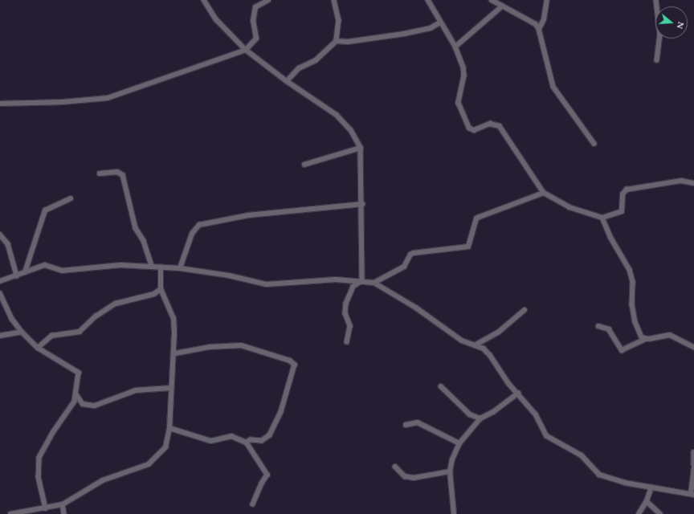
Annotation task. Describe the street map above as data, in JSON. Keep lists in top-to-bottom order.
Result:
{
  "north": "right"
}
